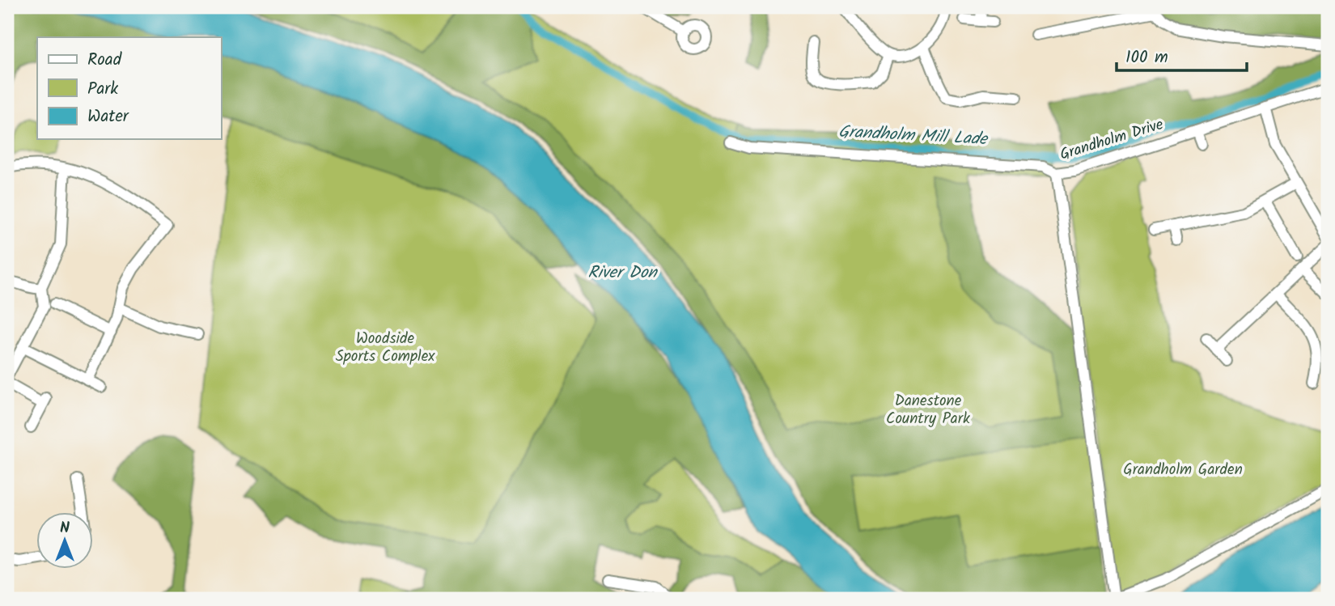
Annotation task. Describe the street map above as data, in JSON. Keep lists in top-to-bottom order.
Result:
{
  "streets": {
    "street": ["Grandholm Drive"]
  },
  "water": ["Grandholm Mill Lade", "River Don"],
  "parks": ["Woodside Sports Complex", "Danestone Country Park", "Grandholm Garden"],
  "legend": ["Road", "Park", "Water"],
  "scale_bar": "100 m",
  "north": "top"
}
